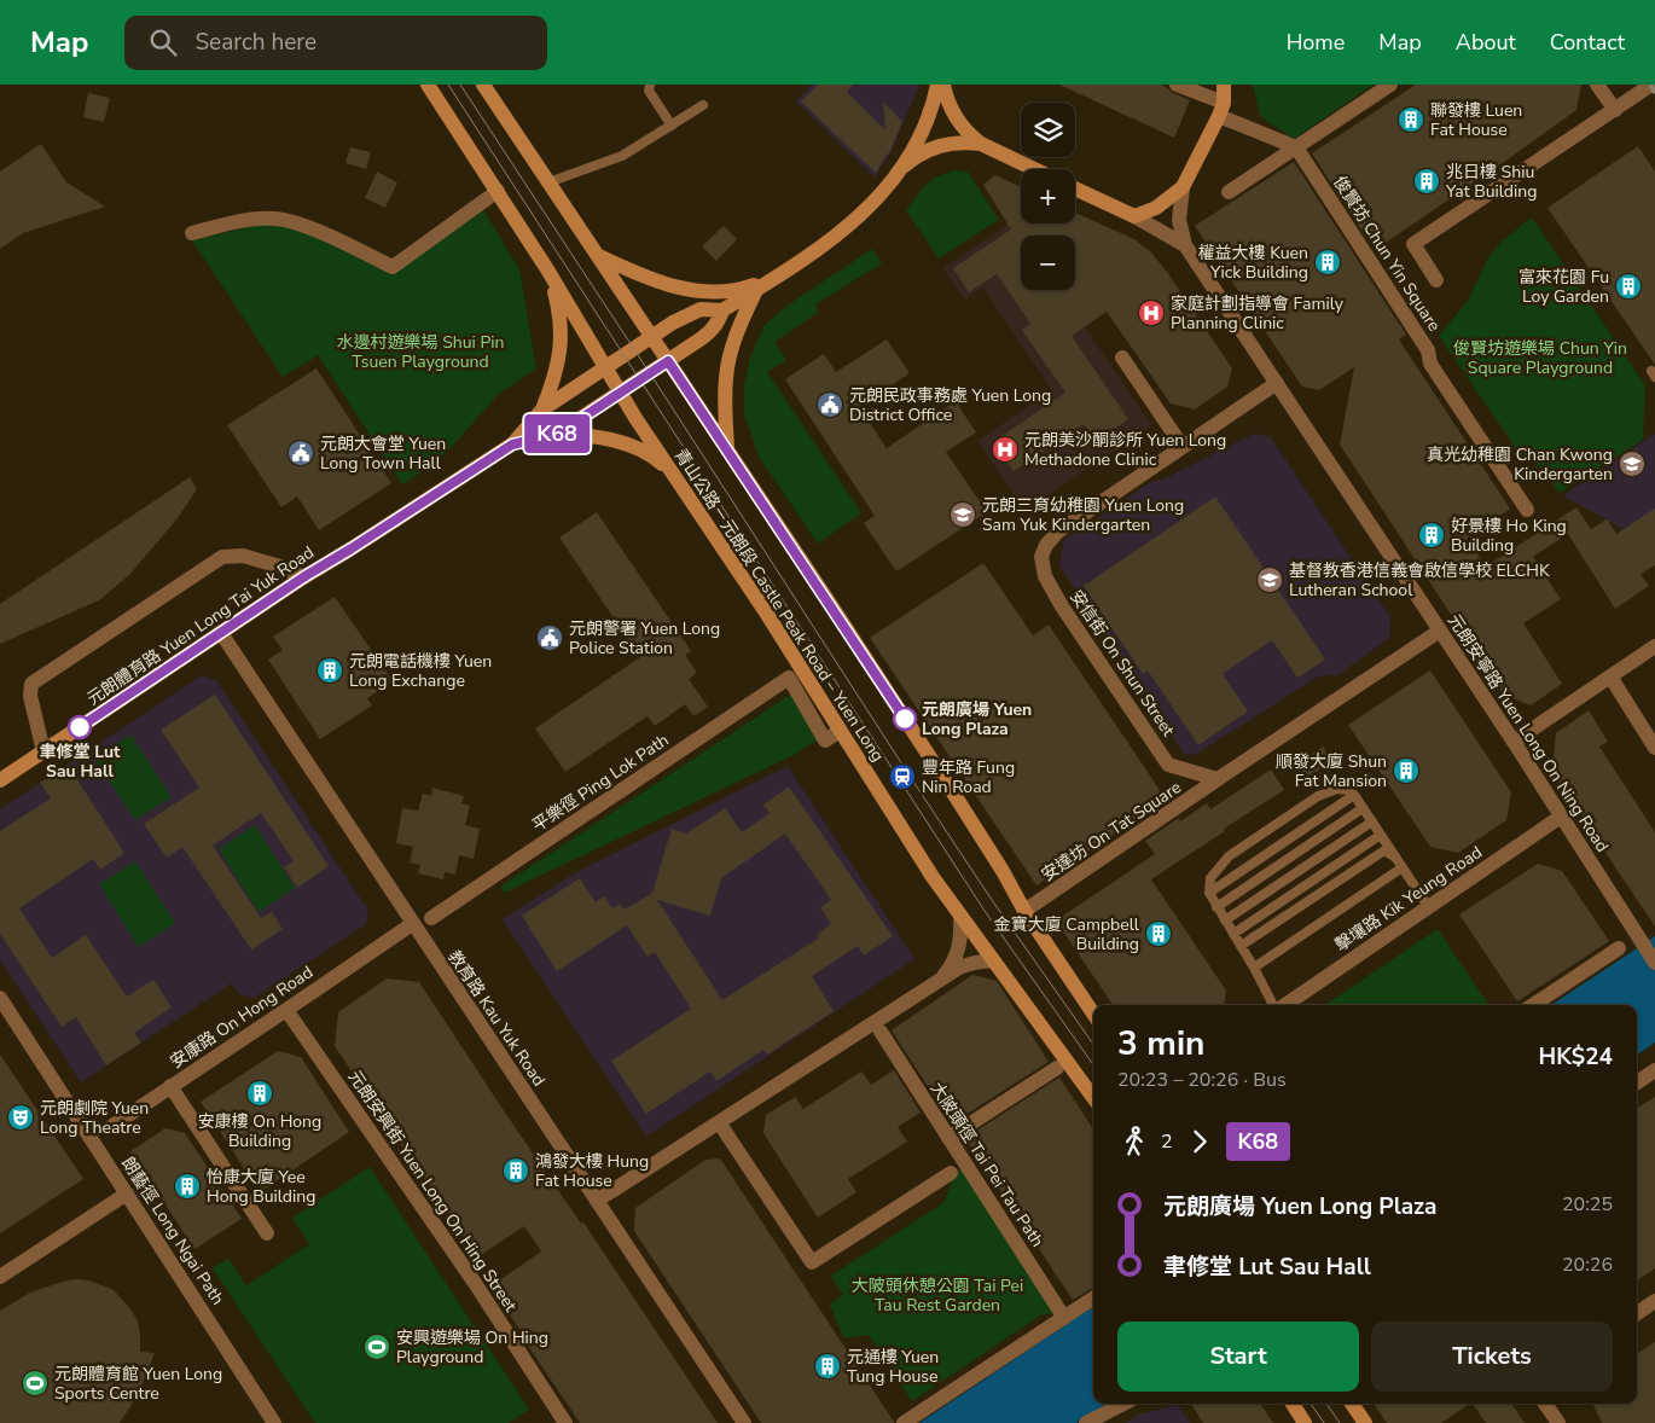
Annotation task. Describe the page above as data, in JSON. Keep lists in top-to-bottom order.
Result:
{
  "streets": {
    "main road": ["青山公路－元朗段 Castle Peak Road – Yuen Long", "元朗體育路 Yuen Long Tai Yuk Road", "元朗安寧路 Yuen Long On Ning Road"],
    "street": [
      "俊賢坊 Chun Yin Square",
      "安信街 On Shun Street",
      "平樂徑 Ping Lok Path",
      "安達坊 On Tat Square",
      "擊壤路 Kik Yeung Road",
      "安康路 On Hong Road",
      "教育路 Kau Yuk Road",
      "大陂頭徑 Tai Pei Tau Path",
      "元朗安興街 Yuen Long On Hing Street",
      "朗藝徑 Long Ngai Path"
    ]
  },
  "crossings": [
    ["青山公路－元朗段 Castle Peak Road – Yuen Long", "元朗體育路 Yuen Long Tai Yuk Road"],
    ["青山公路－元朗段 Castle Peak Road – Yuen Long", "平樂徑 Ping Lok Path"],
    ["元朗體育路 Yuen Long Tai Yuk Road", "教育路 Kau Yuk Road"],
    ["安信街 On Shun Street", "元朗安寧路 Yuen Long On Ning Road"],
    ["安信街 On Shun Street", "安達坊 On Tat Square"],
    ["元朗安寧路 Yuen Long On Ning Road", "擊壤路 Kik Yeung Road"],
    ["安康路 On Hong Road", "教育路 Kau Yuk Road"],
    ["安康路 On Hong Road", "元朗安興街 Yuen Long On Hing Street"],
    ["安康路 On Hong Road", "朗藝徑 Long Ngai Path"]
  ],
  "parks": ["水邊村遊樂場 Shui Pin Tsuen Playground", "俊賢坊遊樂場 Chun Yin Square Playground", "大陂頭休憩公園 Tai Pei Tau Rest Garden"],
  "places": {
    "building": [
      "聯發樓 Luen Fat House",
      "兆日樓 Shiu Yat Building",
      "權益大樓 Kuen Yick Building",
      "富來花園 Fu Loy Garden",
      "好景樓 Ho King Building",
      "元朗電話機樓 Yuen Long Exchange",
      "順發大廈 Shun Fat Mansion",
      "金寶大廈 Campbell Building",
      "安康樓 On Hong Building",
      "鴻發大樓 Hung Fat House",
      "怡康大廈 Yee Hong Building",
      "元通樓 Yuen Tung House"
    ],
    "hospital": ["家庭計劃指導會 Family Planning Clinic", "元朗美沙酮診所 Yuen Long Methadone Clinic"],
    "public building": ["元朗民政事務處 Yuen Long District Office", "元朗大會堂 Yuen Long Town Hall", "元朗警署 Yuen Long Police Station"],
    "school or university": ["真光幼稚園 Chan Kwong Kindergarten", "元朗三育幼稚園 Yuen Long Sam Yuk Kindergarten", "基督教香港信義會啟信學校 ELCHK Lutheran School"],
    "other": ["元朗廣場 Yuen Long Plaza", "聿修堂 Lut Sau Hall"],
    "station": ["豐年路 Fung Nin Road"],
    "theatre": ["元朗劇院 Yuen Long Theatre"],
    "sports": ["安興遊樂場 On Hing Playground", "元朗體育館 Yuen Long Sports Centre"]
  },
  "lines": ["bus line K68"],
  "page": {
    "header": "Map",
    "search": "Search here",
    "nav": [
      "Home",
      "Map",
      "About",
      "Contact"
    ],
    "on_map": "K68",
    "map_buttons": ["+", "−"],
    "heading": ["3 min", "20:23 – 20:26 · Bus", "HK$24"],
    "legs": ["2", "K68"],
    "list": [
      {
        "name": "元朗廣場 Yuen Long Plaza",
        "value": "20:25"
      },
      {
        "name": "聿修堂 Lut Sau Hall",
        "value": "20:26"
      }
    ],
    "buttons": ["Start", "Tickets"]
  }
}
